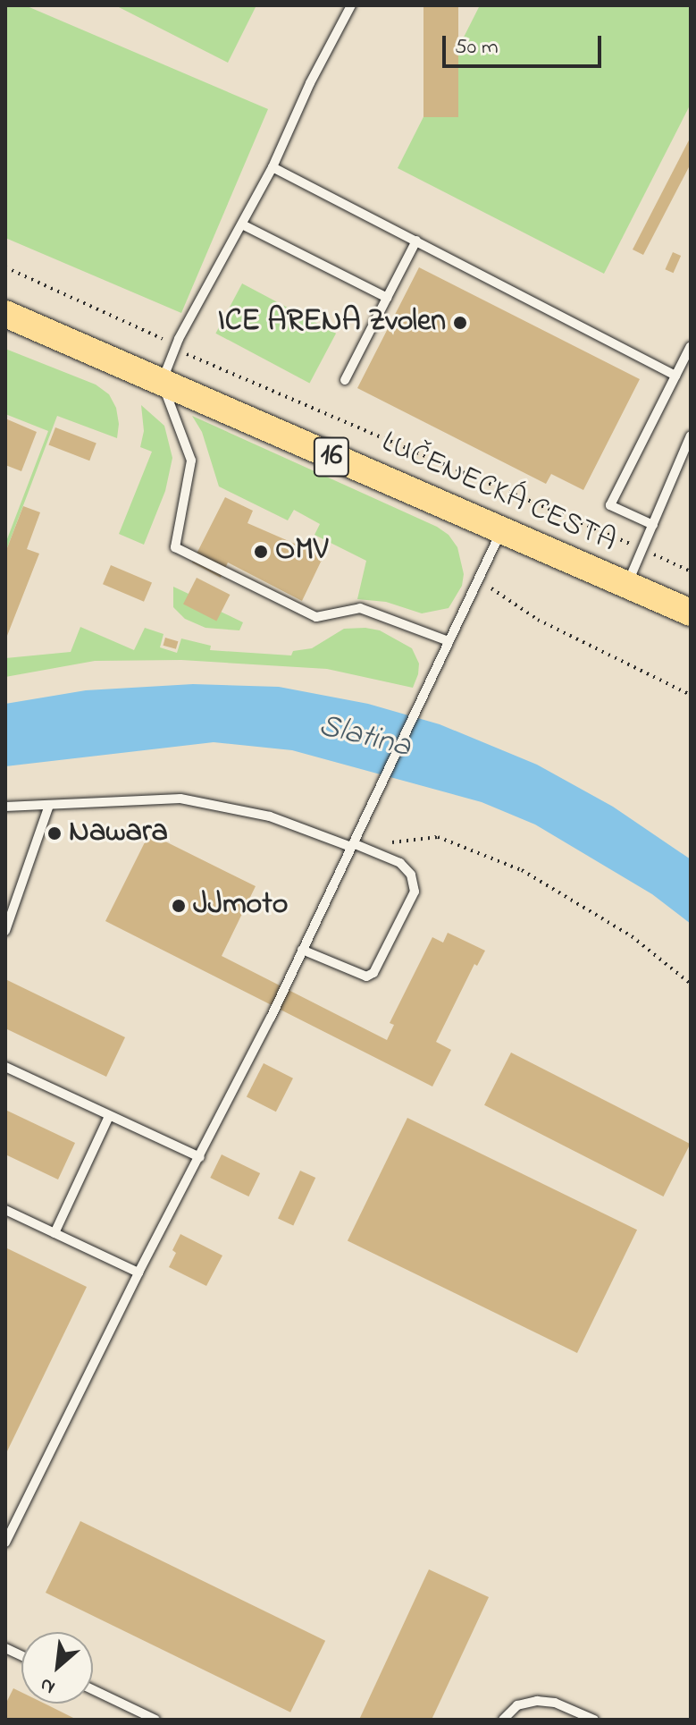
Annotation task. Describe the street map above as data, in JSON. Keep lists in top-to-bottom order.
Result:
{
  "streets": {
    "main road": ["16", "LUČENECKÁ CESTA"]
  },
  "water": ["Slatina"],
  "places": [
    "ICE ARENA Zvolen",
    "OMV",
    "Nawara",
    "JJmoto"
  ],
  "scale_bar": "50 m",
  "north": "bottom left"
}
